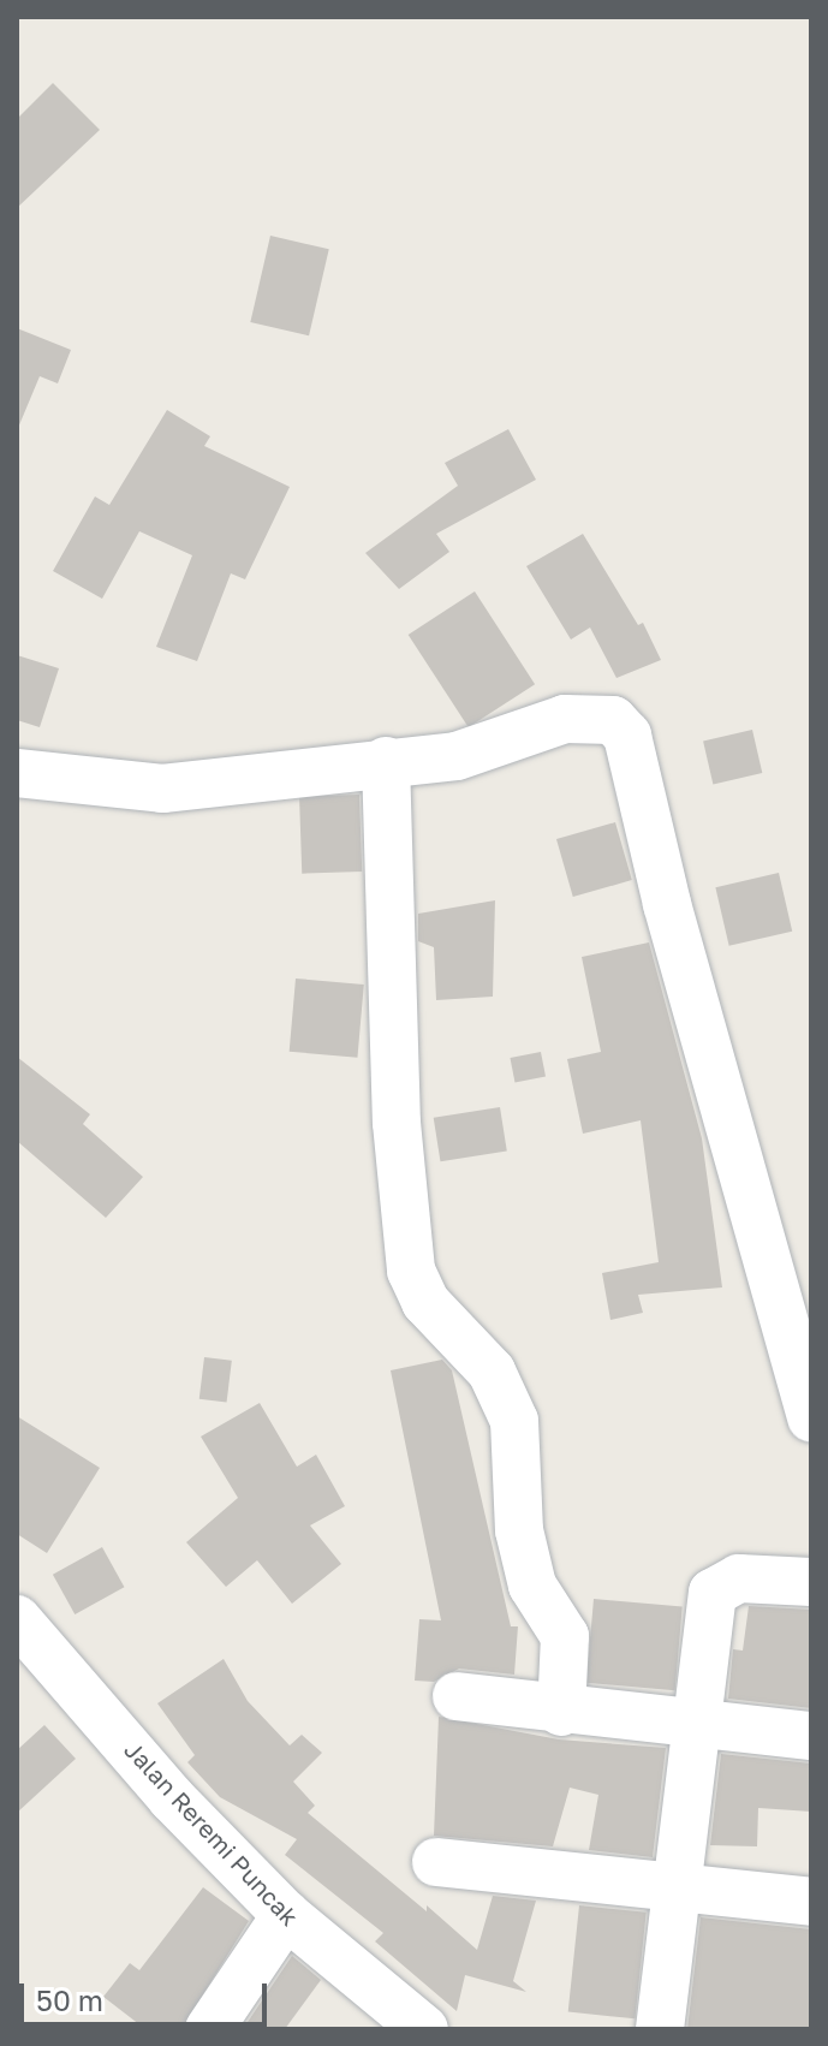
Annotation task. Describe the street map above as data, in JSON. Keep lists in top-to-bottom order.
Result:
{
  "streets": {
    "street": ["Jalan Reremi Puncak"]
  },
  "scale_bar": "50 m"
}
